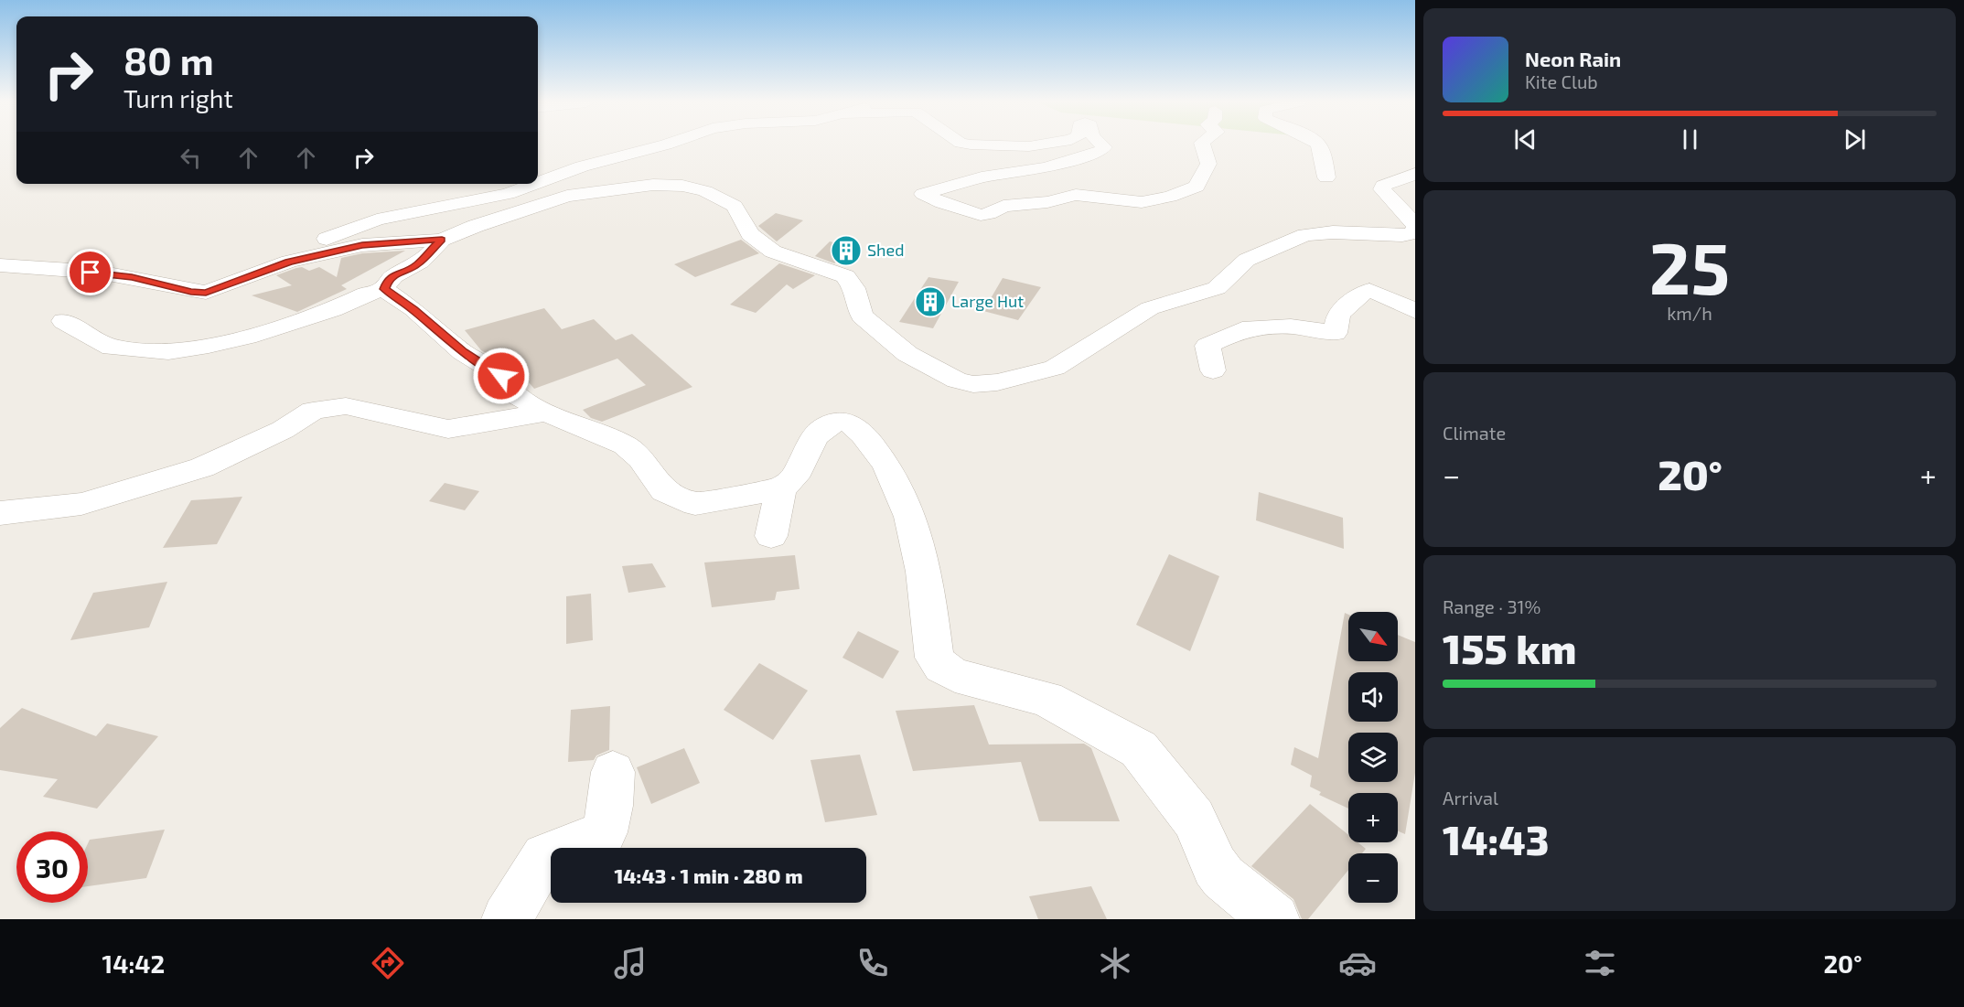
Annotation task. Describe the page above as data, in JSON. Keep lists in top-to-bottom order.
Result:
{
  "places": {
    "building": ["Shed", "Large Hut"]
  },
  "north": "bottom right",
  "page": {
    "turn": ["80 m", "Turn right"],
    "song": ["Neon Rain", "Kite Club"],
    "tile": [
      ["25", "km/h"],
      "Climate",
      ["Range · 31%", "155 km"],
      ["Arrival", "14:43"]
    ],
    "heat": ["−", "20°", "+"],
    "map_buttons": ["+", "−"],
    "limit": "30",
    "trip": "14:43 · 1 min · 280 m",
    "tabs": ["14:42", "20°"]
  }
}
